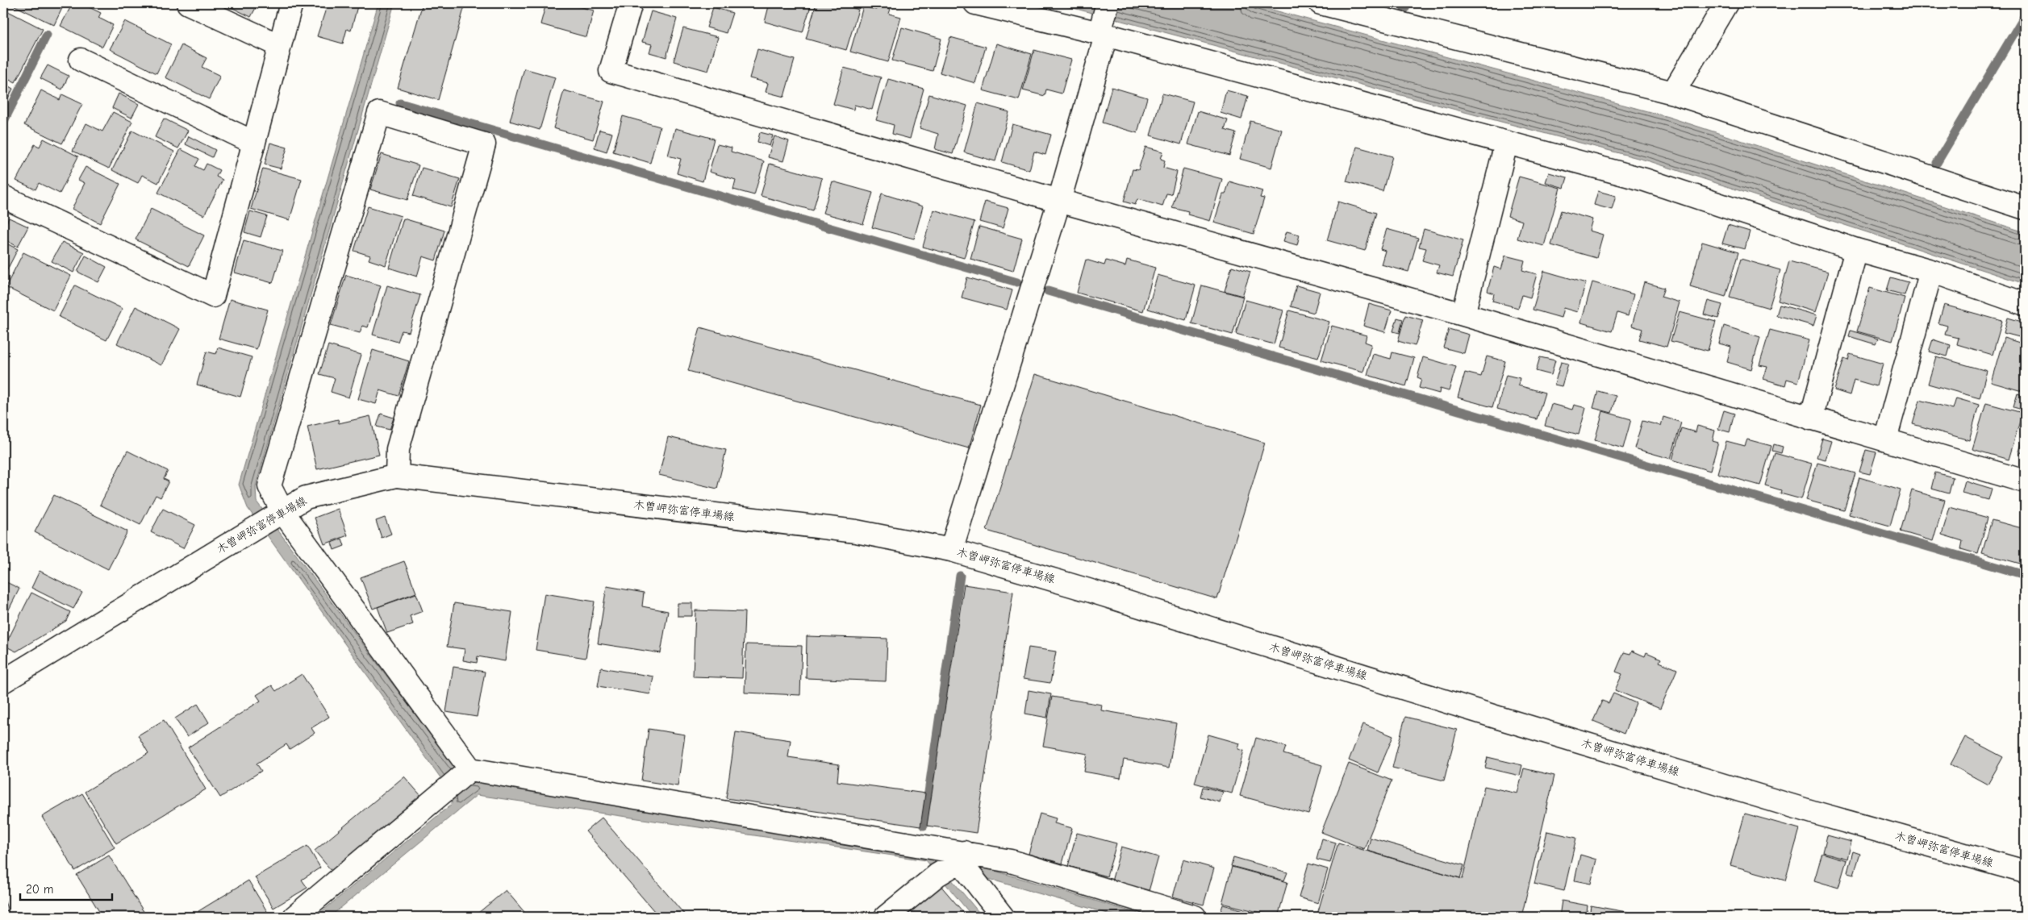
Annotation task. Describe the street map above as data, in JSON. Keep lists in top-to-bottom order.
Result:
{
  "streets": {
    "street": ["木曽岬弥富停車場線"]
  },
  "scale_bar": "20 m"
}
